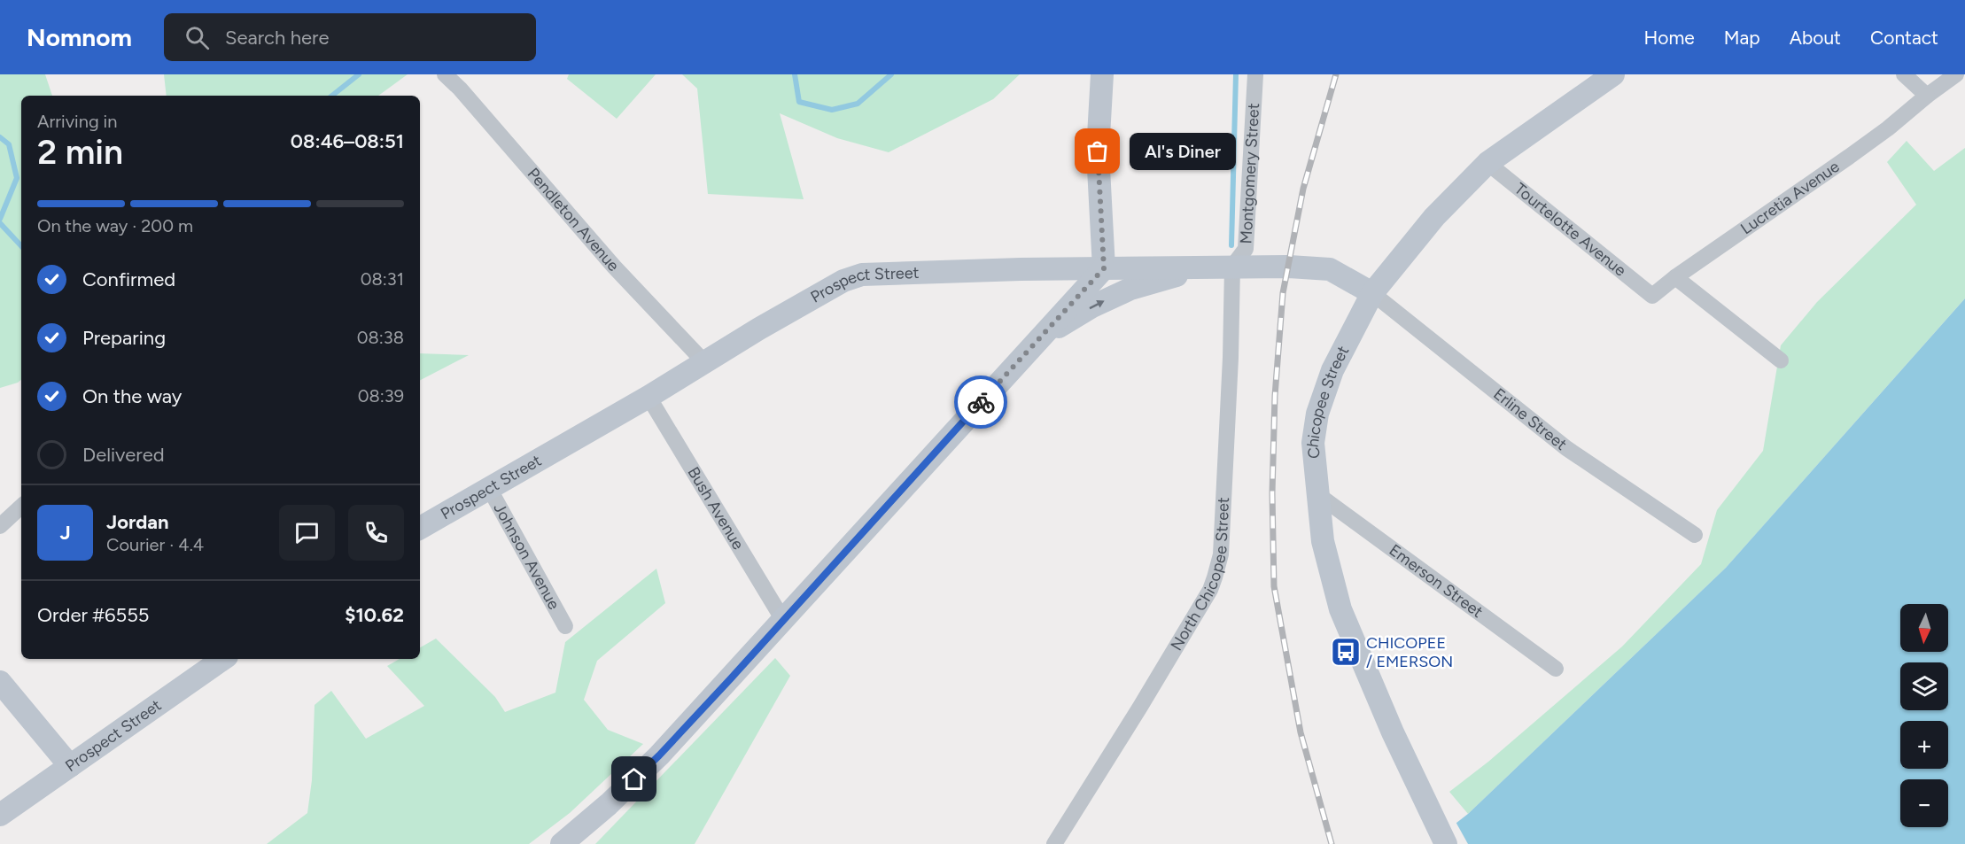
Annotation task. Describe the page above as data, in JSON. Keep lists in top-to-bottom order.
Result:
{
  "streets": {
    "main road": ["Prospect Street", "Chicopee Street"],
    "street": [
      "Montgomery Street",
      "Lucretia Avenue",
      "Pendleton Avenue",
      "Tourtelotte Avenue",
      "Erline Street",
      "Bush Avenue",
      "Johnson Avenue",
      "North Chicopee Street",
      "Emerson Street"
    ]
  },
  "crossings": [
    ["Montgomery Street", "Prospect Street"],
    ["Montgomery Street", "North Chicopee Street"],
    ["Lucretia Avenue", "Tourtelotte Avenue"],
    ["Pendleton Avenue", "Prospect Street"],
    ["Tourtelotte Avenue", "Chicopee Street"],
    ["Prospect Street", "Chicopee Street"],
    ["Prospect Street", "Erline Street"],
    ["Prospect Street", "Bush Avenue"],
    ["Prospect Street", "Johnson Avenue"],
    ["Prospect Street", "North Chicopee Street"],
    ["Chicopee Street", "Erline Street"],
    ["Chicopee Street", "Emerson Street"]
  ],
  "places": {
    "other": ["Al's Diner"],
    "bus stop": ["CHICOPEE / EMERSON"]
  },
  "north": "bottom",
  "page": {
    "header": "Nomnom",
    "search": "Search here",
    "nav": [
      "Home",
      "Map",
      "About",
      "Contact"
    ],
    "heading": ["2 min", "Arriving in", "08:46–08:51"],
    "panel": [
      "Jordan",
      "Courier · 4.4",
      "Order #6555",
      "$10.62"
    ],
    "bubble": "Al's Diner",
    "bar": "On the way · 200 m",
    "list": [
      ["Confirmed", "08:31"],
      ["Preparing", "08:38"],
      ["On the way", "08:39"],
      "Delivered"
    ],
    "round": "J",
    "map_buttons": ["+", "−"]
  }
}
